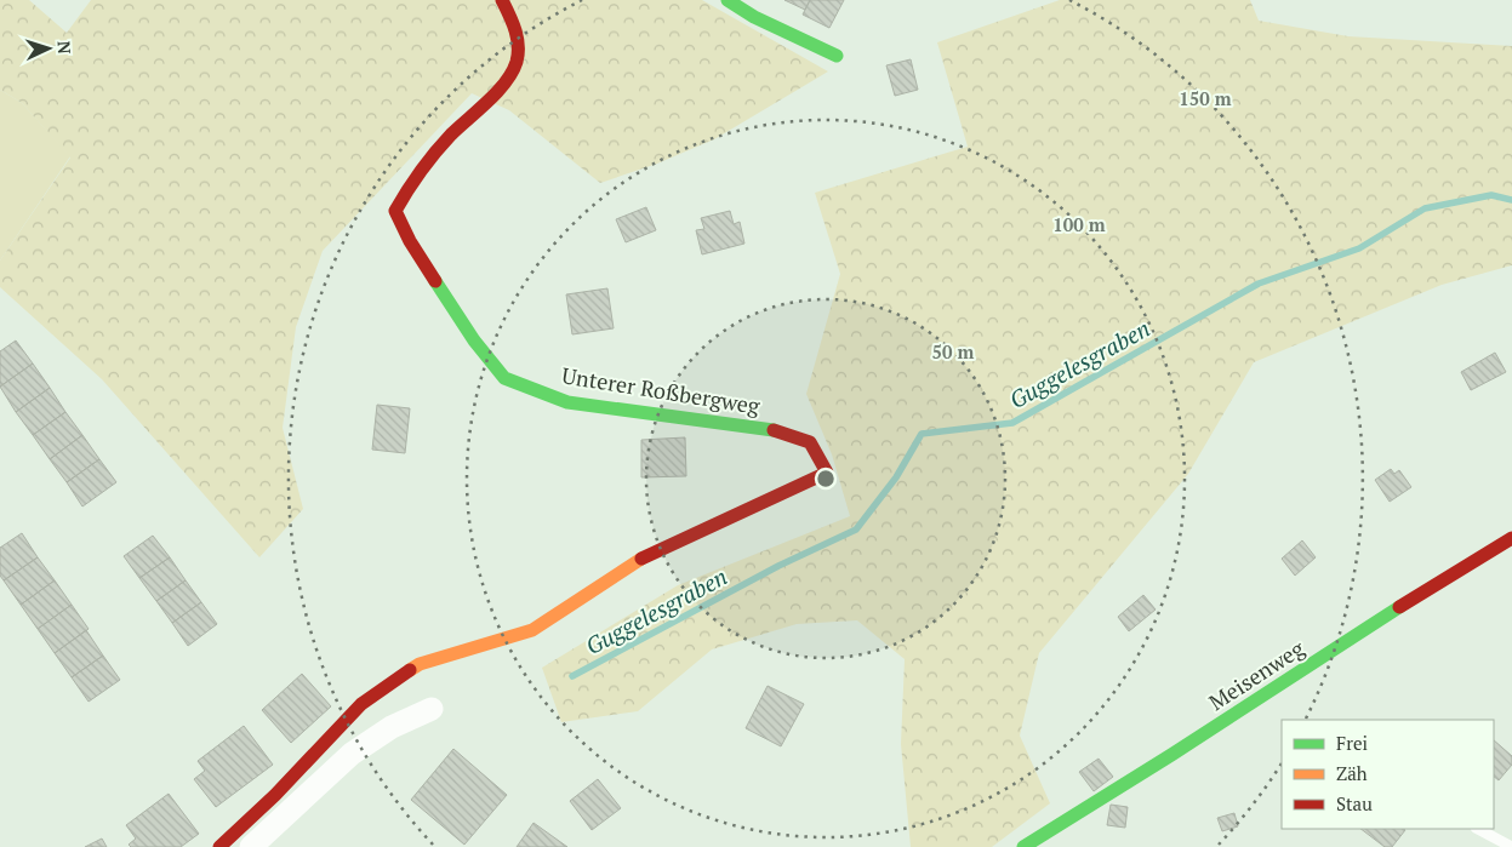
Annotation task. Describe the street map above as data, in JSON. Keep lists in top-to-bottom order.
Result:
{
  "streets": {
    "street": ["Unterer Roßbergweg", "Meisenweg"]
  },
  "water": ["Guggelesgraben"],
  "legend": ["Frei", "Zäh", "Stau"],
  "north": "right",
  "rings": ["150 m", "100 m", "50 m"]
}
